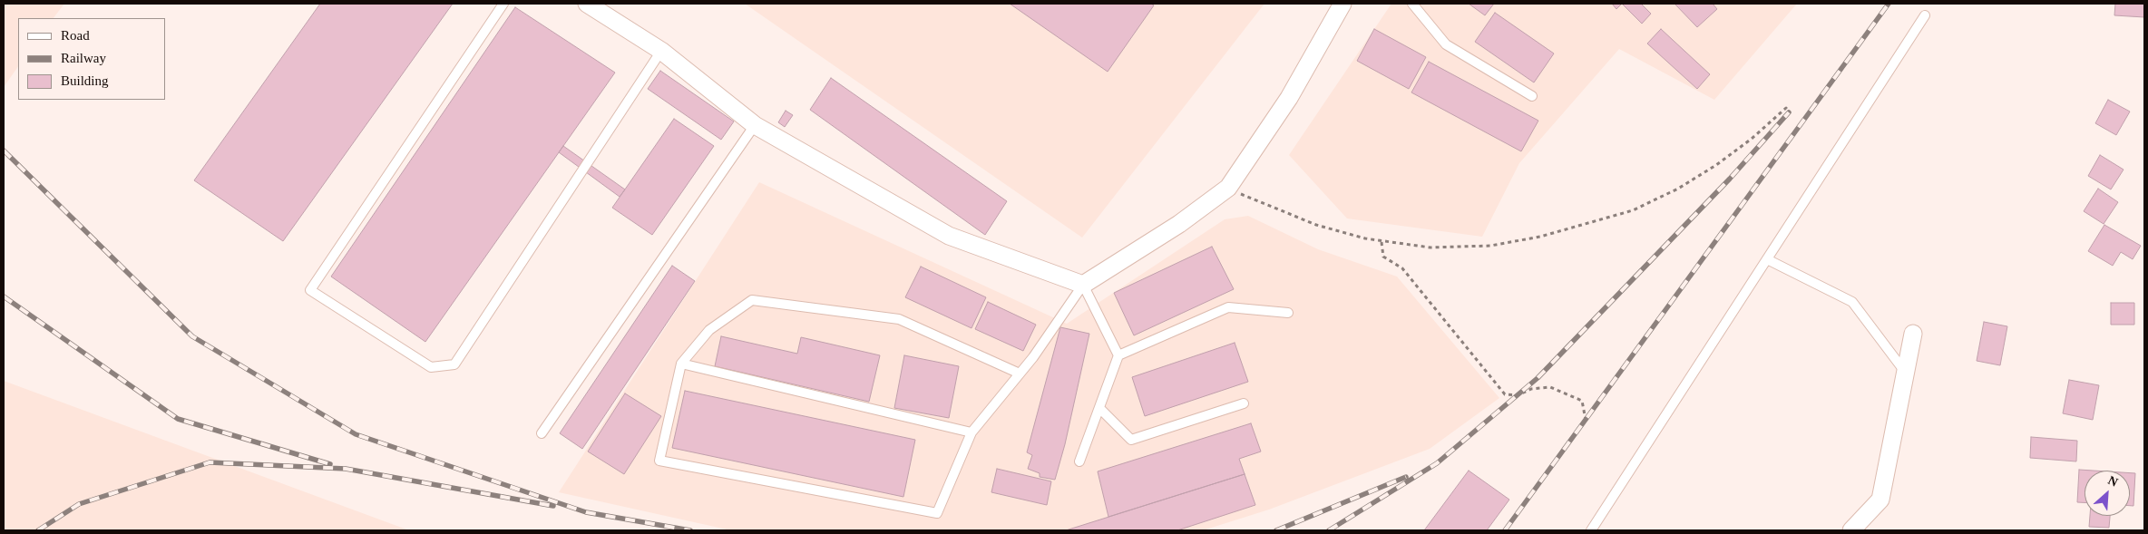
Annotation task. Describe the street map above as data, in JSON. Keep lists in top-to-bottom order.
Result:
{
  "legend": ["Road", "Railway", "Building"],
  "north": "top right"
}
